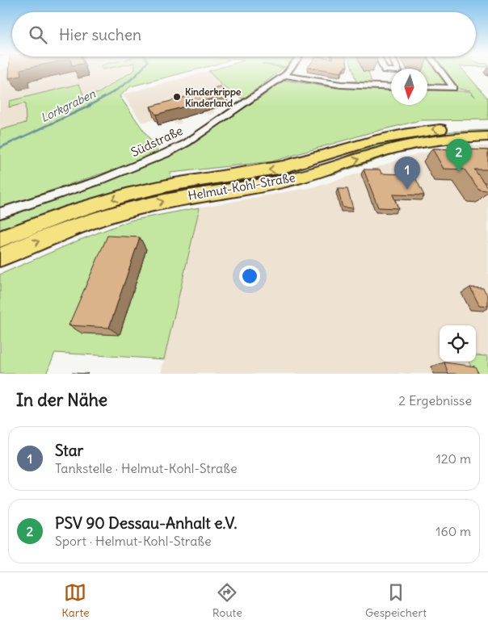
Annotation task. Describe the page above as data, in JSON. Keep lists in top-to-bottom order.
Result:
{
  "streets": {
    "main road": ["Helmut-Kohl-Straße"],
    "street": ["Südstraße"]
  },
  "water": ["Lorkgraben"],
  "places": ["Kinderkrippe Kinderland"],
  "north": "bottom",
  "page": {
    "search": "Hier suchen",
    "pins": ["2", "1"],
    "heading": ["In der Nähe", "2 Ergebnisse"],
    "list": [
      {
        "mark": "1",
        "name": "Star",
        "note": "Tankstelle · Helmut-Kohl-Straße",
        "value": "120 m"
      },
      {
        "mark": "2",
        "name": "PSV 90 Dessau-Anhalt e.V.",
        "note": "Sport · Helmut-Kohl-Straße",
        "value": "160 m"
      }
    ],
    "nav": ["Karte", "Route", "Gespeichert"]
  }
}
